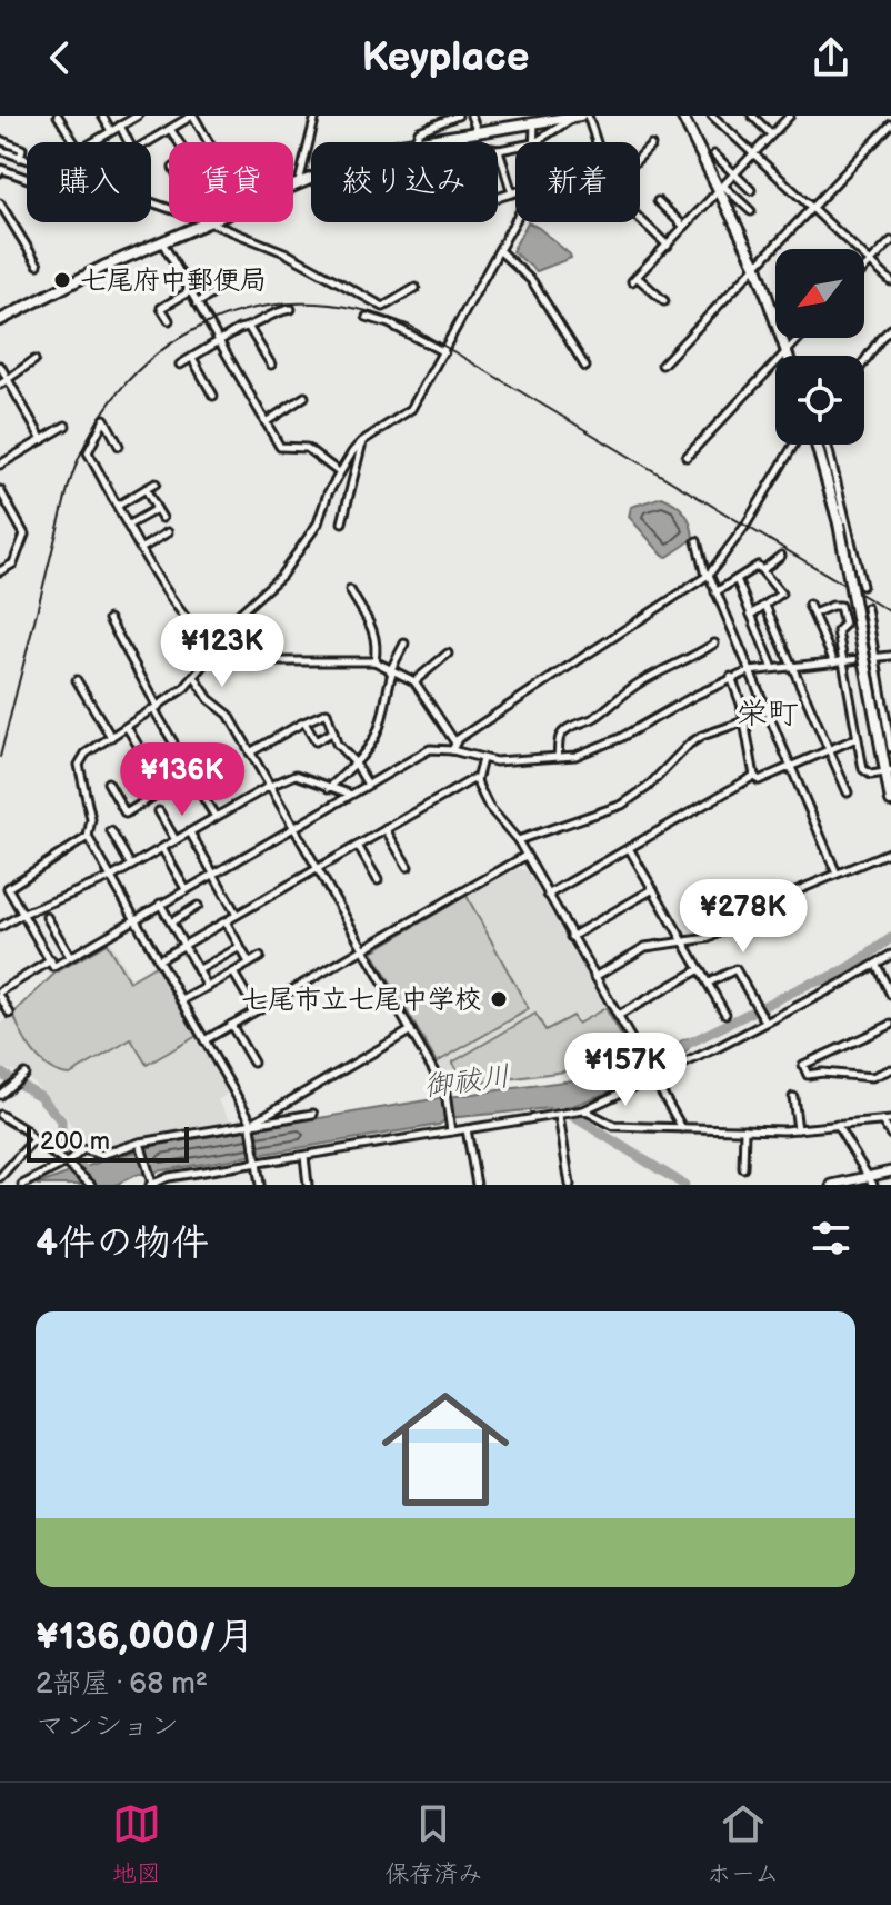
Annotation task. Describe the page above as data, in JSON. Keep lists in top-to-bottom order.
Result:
{
  "districts": ["栄町"],
  "water": ["御祓川"],
  "places": ["七尾府中郵便局", "七尾市立七尾中学校"],
  "scale_bar": "200 m",
  "north": "bottom left",
  "page": {
    "header": "Keyplace",
    "chip": [
      "購入",
      "賃貸",
      "絞り込み",
      "新着"
    ],
    "price": [
      "¥123K",
      "¥136K",
      "¥278K",
      "¥157K"
    ],
    "scale": "200 m",
    "heading": "4件の物件",
    "list": [
      {
        "name": "¥136,000/月",
        "note": "2部屋 · 68 m² · マンション"
      }
    ],
    "tabs": ["地図", "保存済み", "ホーム"]
  }
}
